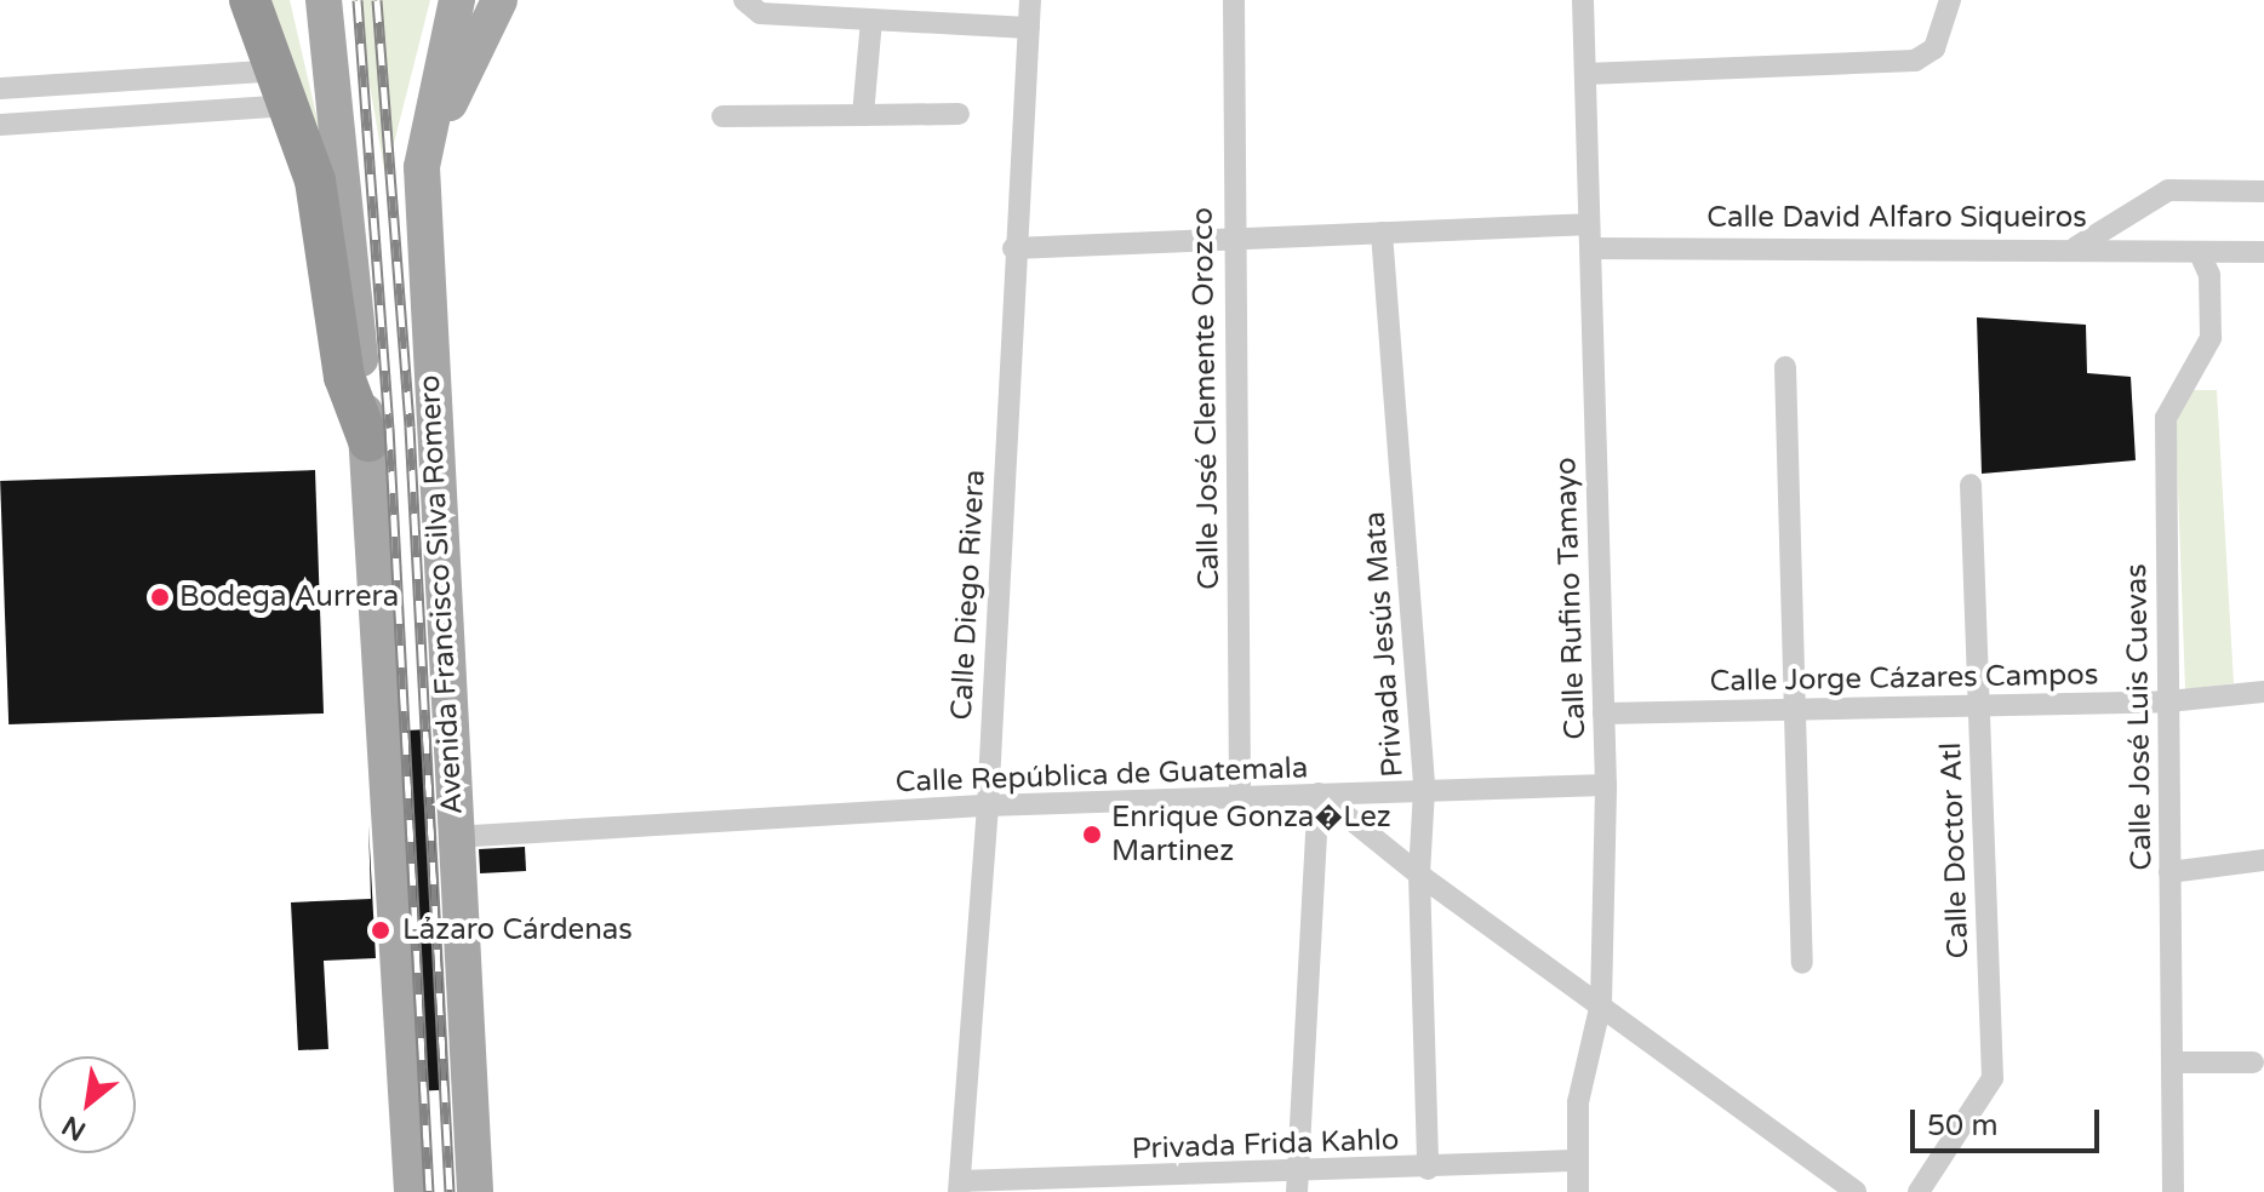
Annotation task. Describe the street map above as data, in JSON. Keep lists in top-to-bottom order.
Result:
{
  "streets": {
    "main road": ["Avenida Francisco Silva Romero"],
    "street": [
      "Calle David Alfaro Siqueiros",
      "Calle José Clemente Orozco",
      "Calle Diego Rivera",
      "Calle Rufino Tamayo",
      "Privada Jesús Mata",
      "Calle Jorge Cázares Campos",
      "Calle José Luis Cuevas",
      "Calle República de Guatemala",
      "Calle Doctor Atl",
      "Privada Frida Kahlo"
    ]
  },
  "crossings": [
    ["Calle David Alfaro Siqueiros", "Calle Rufino Tamayo"],
    ["Calle David Alfaro Siqueiros", "Calle José Luis Cuevas"],
    ["Calle José Clemente Orozco", "Calle República de Guatemala"],
    ["Avenida Francisco Silva Romero", "Calle República de Guatemala"],
    ["Calle Diego Rivera", "Calle República de Guatemala"],
    ["Calle Diego Rivera", "Privada Frida Kahlo"],
    ["Calle Rufino Tamayo", "Calle Jorge Cázares Campos"],
    ["Calle Rufino Tamayo", "Calle República de Guatemala"],
    ["Calle Rufino Tamayo", "Privada Frida Kahlo"],
    ["Privada Jesús Mata", "Calle República de Guatemala"],
    ["Privada Jesús Mata", "Privada Frida Kahlo"],
    ["Calle Jorge Cázares Campos", "Calle José Luis Cuevas"],
    ["Calle Jorge Cázares Campos", "Calle Doctor Atl"]
  ],
  "places": ["Bodega Aurrera", "Enrique Gonza�Lez Martinez", "Lázaro Cárdenas"],
  "scale_bar": "50 m",
  "north": "bottom left"
}
